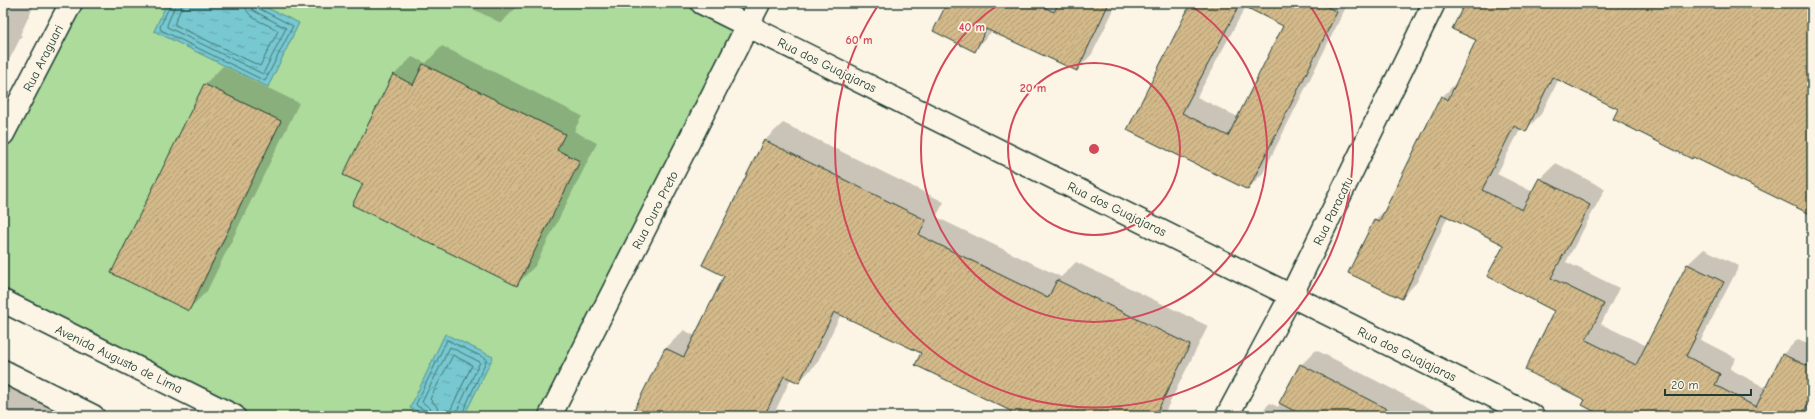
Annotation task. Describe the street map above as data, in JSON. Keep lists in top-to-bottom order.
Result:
{
  "streets": {
    "street": [
      "Rua Araguari",
      "Rua dos Guajajaras",
      "Rua Ouro Preto",
      "Rua Paracatu",
      "Avenida Augusto de Lima"
    ]
  },
  "crossings": [
    ["Rua dos Guajajaras", "Rua Ouro Preto"],
    ["Rua dos Guajajaras", "Rua Paracatu"]
  ],
  "scale_bar": "20 m",
  "rings": ["40 m", "60 m", "20 m"]
}
